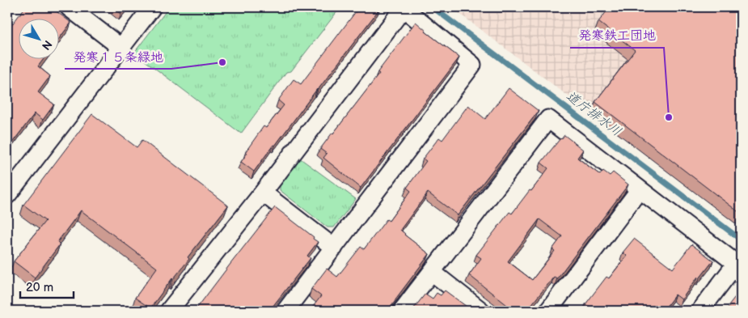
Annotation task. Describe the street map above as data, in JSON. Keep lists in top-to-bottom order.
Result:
{
  "water": ["道庁排水川"],
  "places": ["発寒１５条緑地", "発寒鉄工団地"],
  "scale_bar": "20 m",
  "north": "bottom right"
}
